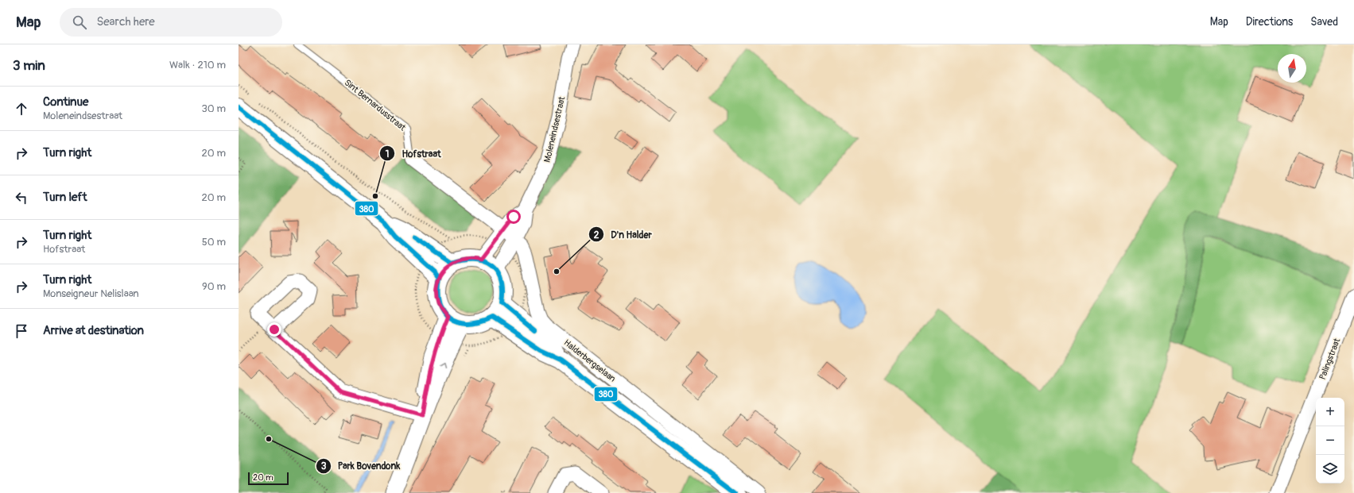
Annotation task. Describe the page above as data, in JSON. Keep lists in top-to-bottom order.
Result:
{
  "streets": {
    "main road": ["Halderbergselaan"],
    "street": ["Sint Bernardusstraat", "Moleneindsestraat", "Palingstraat"]
  },
  "crossings": [
    ["Sint Bernardusstraat", "Moleneindsestraat"],
    ["Sint Bernardusstraat", "Halderbergselaan"],
    ["Moleneindsestraat", "Halderbergselaan"]
  ],
  "places": ["Hofstraat", "D'n Halder", "Park Bovendonk"],
  "lines": ["transit line 380"],
  "scale_bar": "20 m",
  "north": "top",
  "page": {
    "header": "Map",
    "search": "Search here",
    "nav": ["Map", "Directions", "Saved"],
    "heading": ["3 min", "Walk · 210 m"],
    "list": [
      ["Continue", "Moleneindsestraat", "30 m"],
      ["Turn right", "20 m"],
      ["Turn left", "20 m"],
      ["Turn right", "Hofstraat", "50 m"],
      ["Turn right", "Monseigneur Nelislaan", "90 m"],
      "Arrive at destination"
    ],
    "map_buttons": ["+", "−"],
    "scale": "20 m"
  }
}
